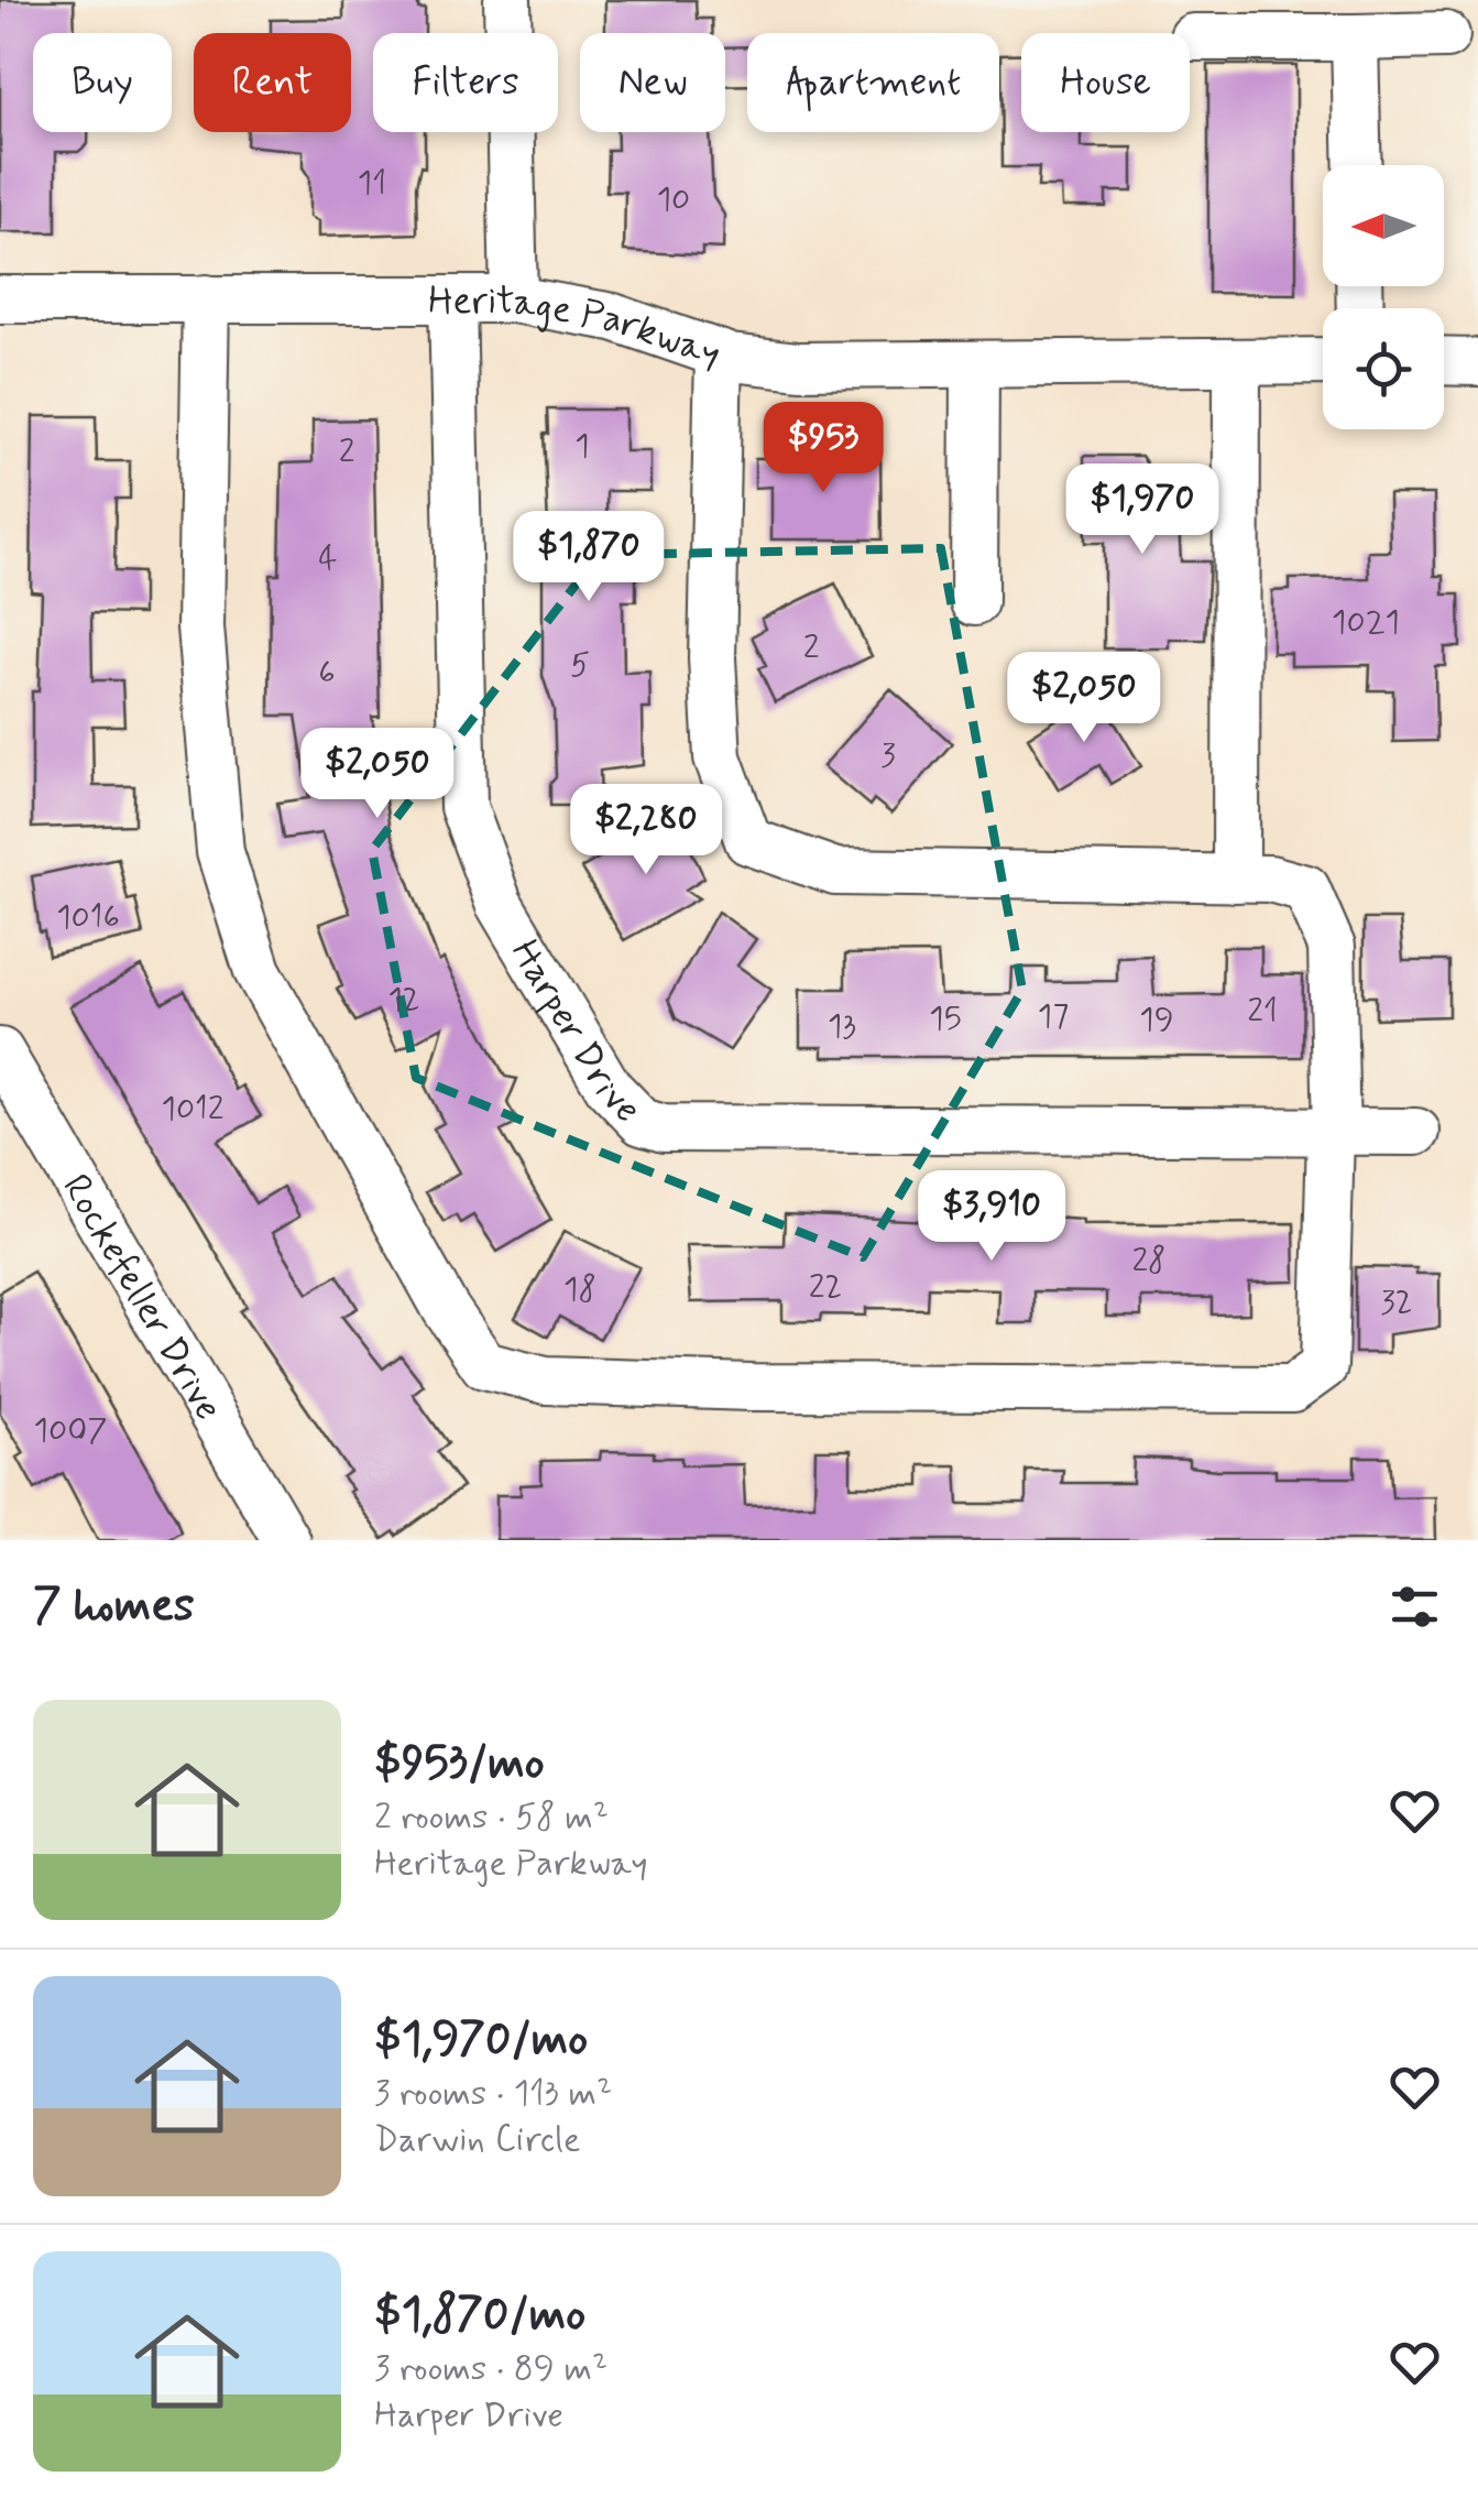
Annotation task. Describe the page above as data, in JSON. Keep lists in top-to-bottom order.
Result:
{
  "streets": {
    "street": ["Heritage Parkway", "Harper Drive", "Rockefeller Drive"]
  },
  "crossings": [
    ["Heritage Parkway", "Harper Drive"]
  ],
  "house_numbers": [
    "11",
    "10",
    "1",
    "2",
    "4",
    "1021",
    "2",
    "5",
    "6",
    "3",
    "1016",
    "12",
    "21",
    "17",
    "15",
    "19",
    "13",
    "1012",
    "28",
    "22",
    "18",
    "32",
    "1007"
  ],
  "north": "left",
  "page": {
    "chip": [
      "Buy",
      "Rent",
      "Filters",
      "New",
      "Apartment",
      "House"
    ],
    "price": [
      "$953",
      "$1,970",
      "$1,870",
      "$2,050",
      "$2,050",
      "$2,280",
      "$3,910"
    ],
    "heading": "7 homes",
    "list": [
      {
        "name": "$953/mo",
        "note": "2 rooms · 58 m² · Heritage Parkway"
      },
      {
        "name": "$1,970/mo",
        "note": "3 rooms · 113 m² · Darwin Circle"
      },
      {
        "name": "$1,870/mo",
        "note": "3 rooms · 89 m² · Harper Drive"
      }
    ]
  }
}
